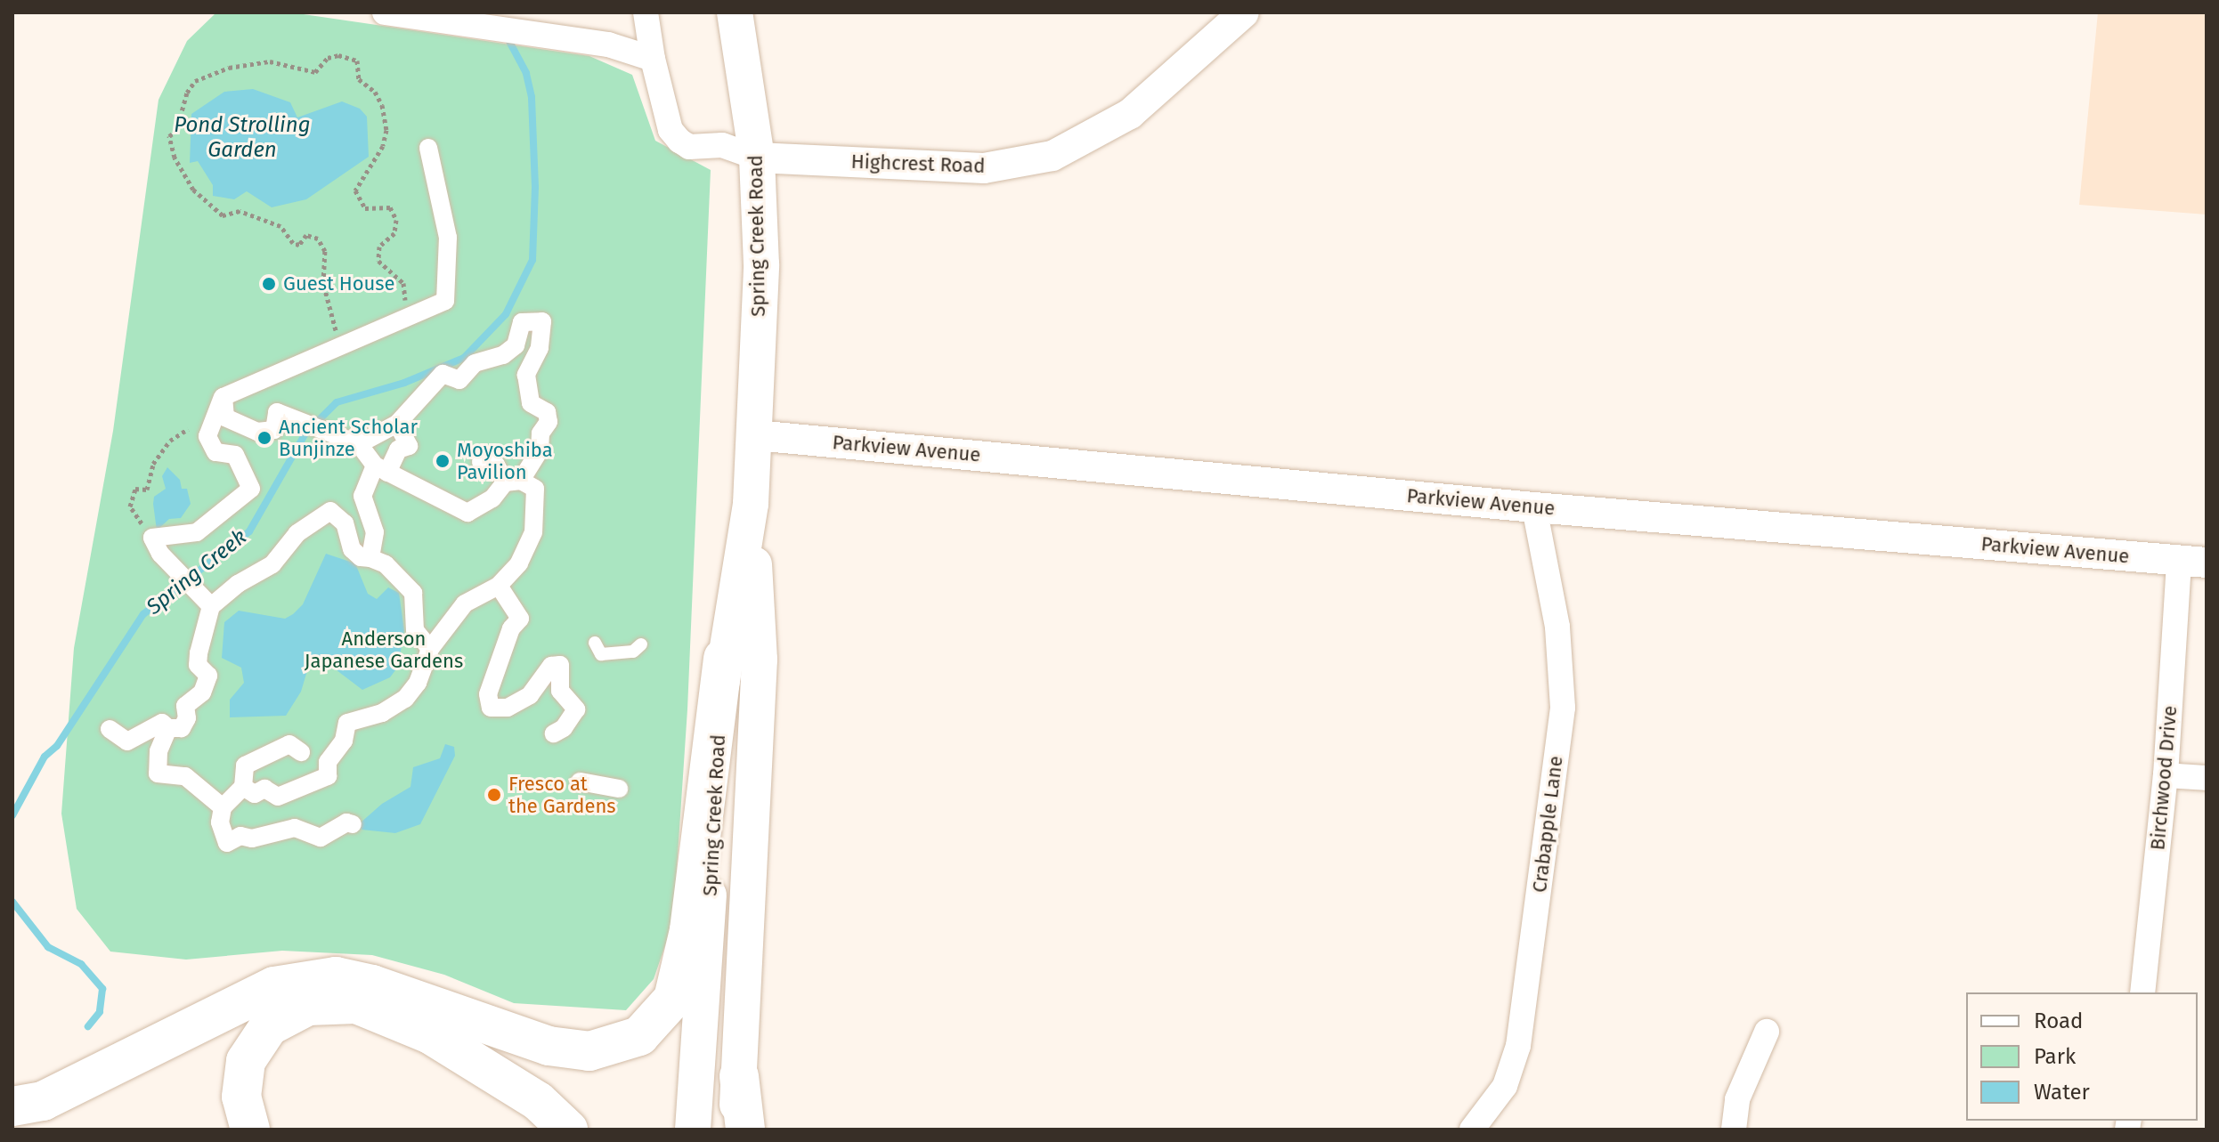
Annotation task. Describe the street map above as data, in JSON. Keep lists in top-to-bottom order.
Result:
{
  "streets": {
    "main road": ["Spring Creek Road"],
    "street": [
      "Highcrest Road",
      "Parkview Avenue",
      "Birchwood Drive",
      "Crabapple Lane"
    ]
  },
  "crossings": [
    ["Highcrest Road", "Spring Creek Road"],
    ["Spring Creek Road", "Parkview Avenue"],
    ["Parkview Avenue", "Birchwood Drive"],
    ["Parkview Avenue", "Crabapple Lane"]
  ],
  "water": ["Pond Strolling Garden", "Spring Creek"],
  "parks": ["Anderson Japanese Gardens"],
  "places": [
    "Guest House",
    "Ancient Scholar Bunjinze",
    "Moyoshiba Pavilion",
    "Fresco at the Gardens"
  ],
  "legend": ["Road", "Park", "Water"]
}
